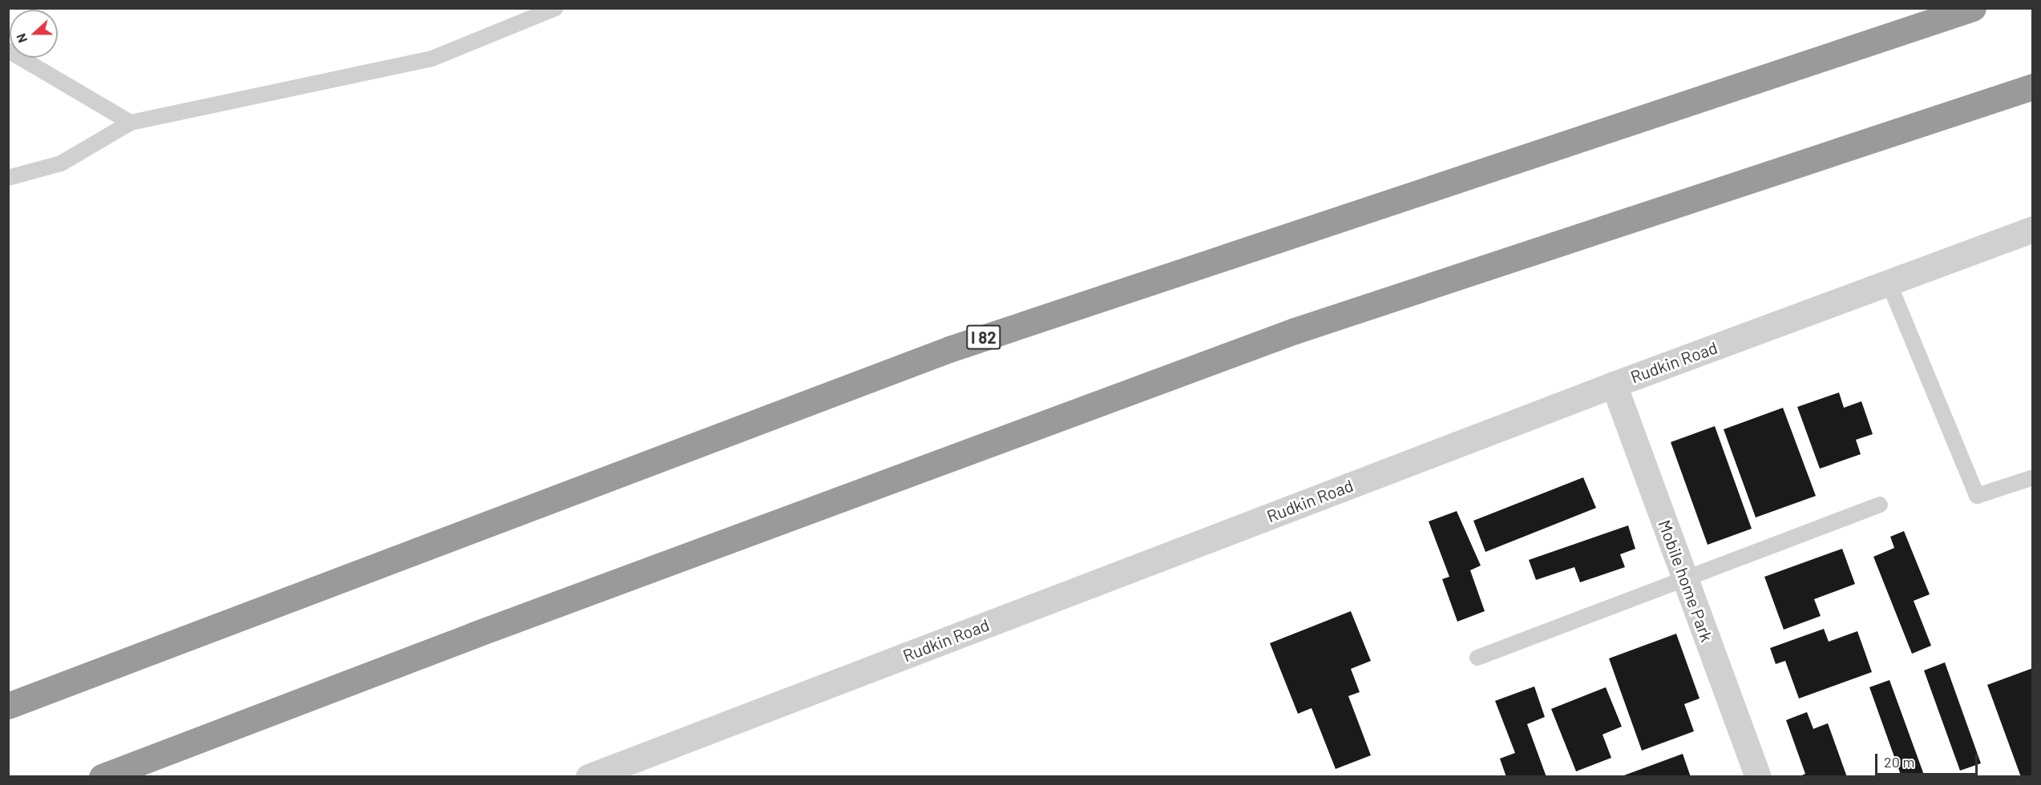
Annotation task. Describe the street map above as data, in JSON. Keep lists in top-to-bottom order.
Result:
{
  "streets": {
    "highway": ["I 82"],
    "street": ["Rudkin Road", "Mobile home Park"]
  },
  "crossings": [
    ["Rudkin Road", "Mobile home Park"]
  ],
  "scale_bar": "20 m",
  "north": "left"
}
